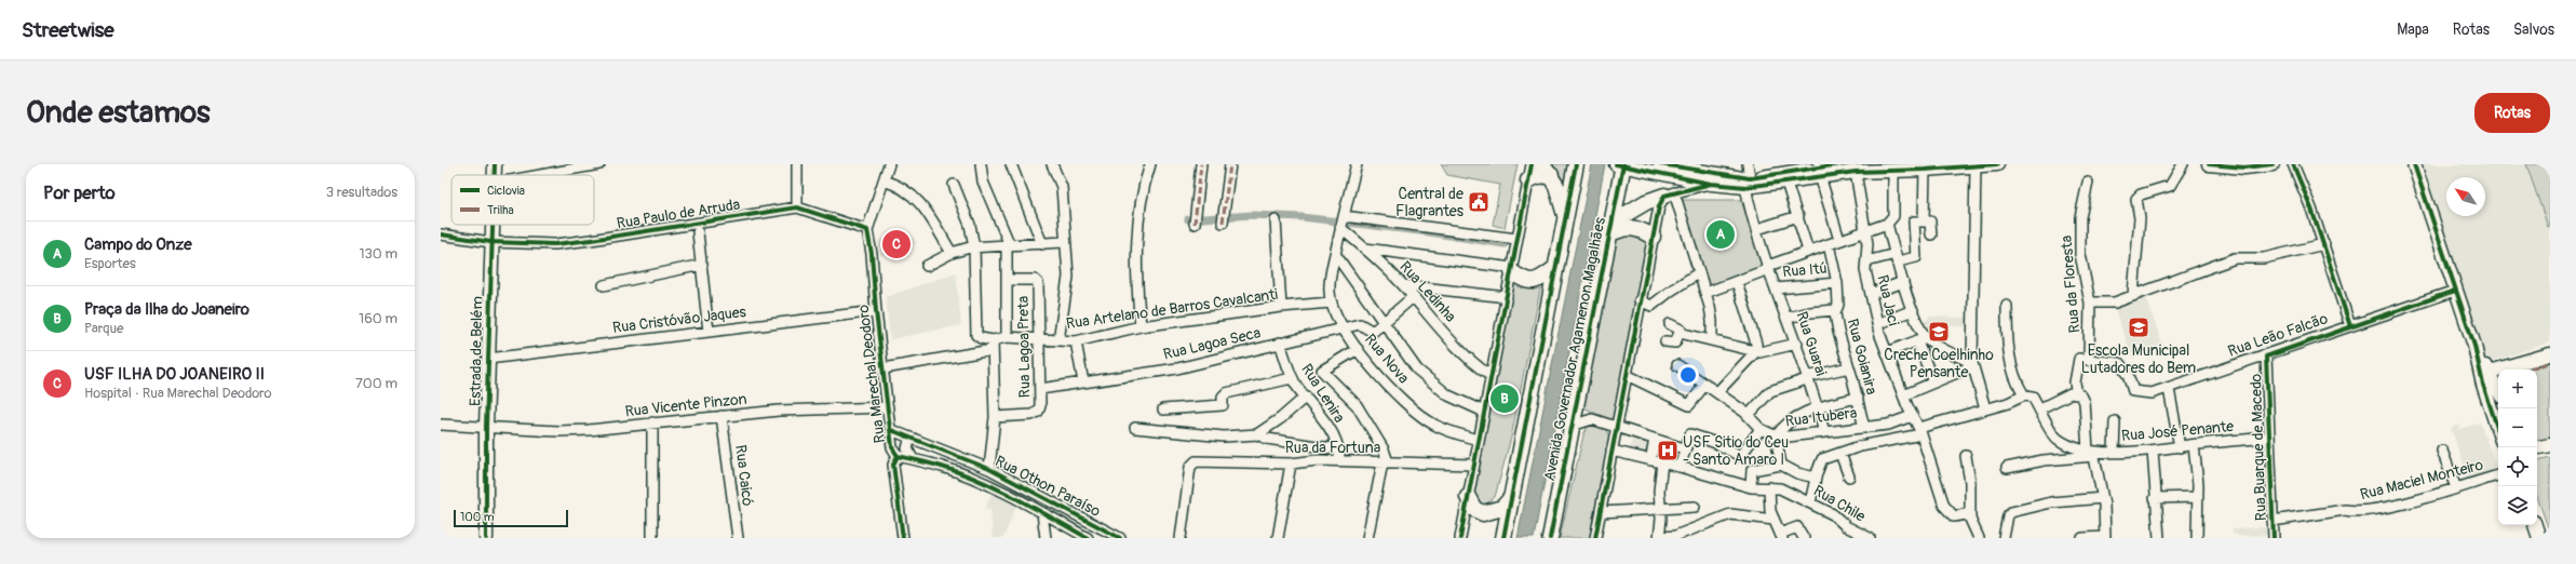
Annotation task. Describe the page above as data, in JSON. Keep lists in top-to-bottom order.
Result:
{
  "streets": {
    "highway": ["Avenida Governador Agamenon Magalhães"],
    "main road": ["Estrada de Belém"],
    "street": [
      "Rua Paulo de Arruda",
      "Rua Itú",
      "Rua da Floresta",
      "Rua Ledinha",
      "Rua Jaci",
      "Rua Artelano de Barros Cavalcanti",
      "Rua Cristóvão Jaques",
      "Rua Leão Falcão",
      "Rua Lagoa Seca",
      "Rua Guarai",
      "Rua Lagoa Preta",
      "Rua Goianira",
      "Rua Nova",
      "Rua Marechal Deodoro",
      "Rua Lenira",
      "Rua Vicente Pinzon",
      "Rua Itubera",
      "Rua José Penante",
      "Rua da Fortuna",
      "Rua Buarque de Macedo",
      "Rua Caicó",
      "Rua Maciel Monteiro",
      "Rua Othon Paraíso",
      "Rua Chile"
    ]
  },
  "crossings": [
    ["Rua Paulo de Arruda", "Estrada de Belém"],
    ["Rua Paulo de Arruda", "Rua Marechal Deodoro"],
    ["Rua Itú", "Rua Guarai"],
    ["Rua Itú", "Rua Goianira"],
    ["Rua da Floresta", "Rua Leão Falcão"],
    ["Rua Ledinha", "Rua Nova"],
    ["Rua Jaci", "Rua Itubera"],
    ["Rua Artelano de Barros Cavalcanti", "Rua Lagoa Preta"],
    ["Rua Artelano de Barros Cavalcanti", "Rua Nova"],
    ["Rua Artelano de Barros Cavalcanti", "Rua Marechal Deodoro"],
    ["Rua Cristóvão Jaques", "Estrada de Belém"],
    ["Rua Cristóvão Jaques", "Rua Marechal Deodoro"],
    ["Rua Leão Falcão", "Rua Buarque de Macedo"],
    ["Rua Lagoa Seca", "Rua Lagoa Preta"],
    ["Rua Lagoa Seca", "Rua Nova"],
    ["Rua Lagoa Seca", "Rua Lenira"],
    ["Rua Guarai", "Rua Itubera"],
    ["Estrada de Belém", "Rua Vicente Pinzon"],
    ["Rua Goianira", "Rua Itubera"],
    ["Rua Nova", "Rua Lenira"],
    ["Rua Marechal Deodoro", "Rua Vicente Pinzon"],
    ["Rua Marechal Deodoro", "Rua Othon Paraíso"],
    ["Rua Lenira", "Rua da Fortuna"],
    ["Rua Vicente Pinzon", "Rua Caicó"],
    ["Rua José Penante", "Rua Buarque de Macedo"],
    ["Rua Buarque de Macedo", "Rua Maciel Monteiro"]
  ],
  "places": {
    "public building": ["Central de Flagrantes"],
    "school or university": ["Escola Municipal Lutadores do Bem", "Creche Coelhinho Pensante"],
    "hospital": ["USF Sitio do Ceu - Santo Amaro I"]
  },
  "legend": ["Ciclovia", "Trilha"],
  "scale_bar": "100 m",
  "north": "top left",
  "page": {
    "header": "Streetwise",
    "nav": ["Mapa", "Rotas", "Salvos"],
    "buttons": "Rotas",
    "title": "Onde estamos",
    "heading": ["Por perto", "3 resultados"],
    "pins": ["A", "C", "B"],
    "list": [
      {
        "mark": "A",
        "name": "Campo do Onze",
        "note": "Esportes",
        "value": "130 m"
      },
      {
        "mark": "B",
        "name": "Praça da Ilha do Joaneiro",
        "note": "Parque",
        "value": "160 m"
      },
      {
        "mark": "C",
        "name": "USF ILHA DO JOANEIRO II",
        "note": "Hospital · Rua Marechal Deodoro",
        "value": "700 m"
      }
    ],
    "map_buttons": ["+", "−"],
    "scale": "100 m"
  }
}
